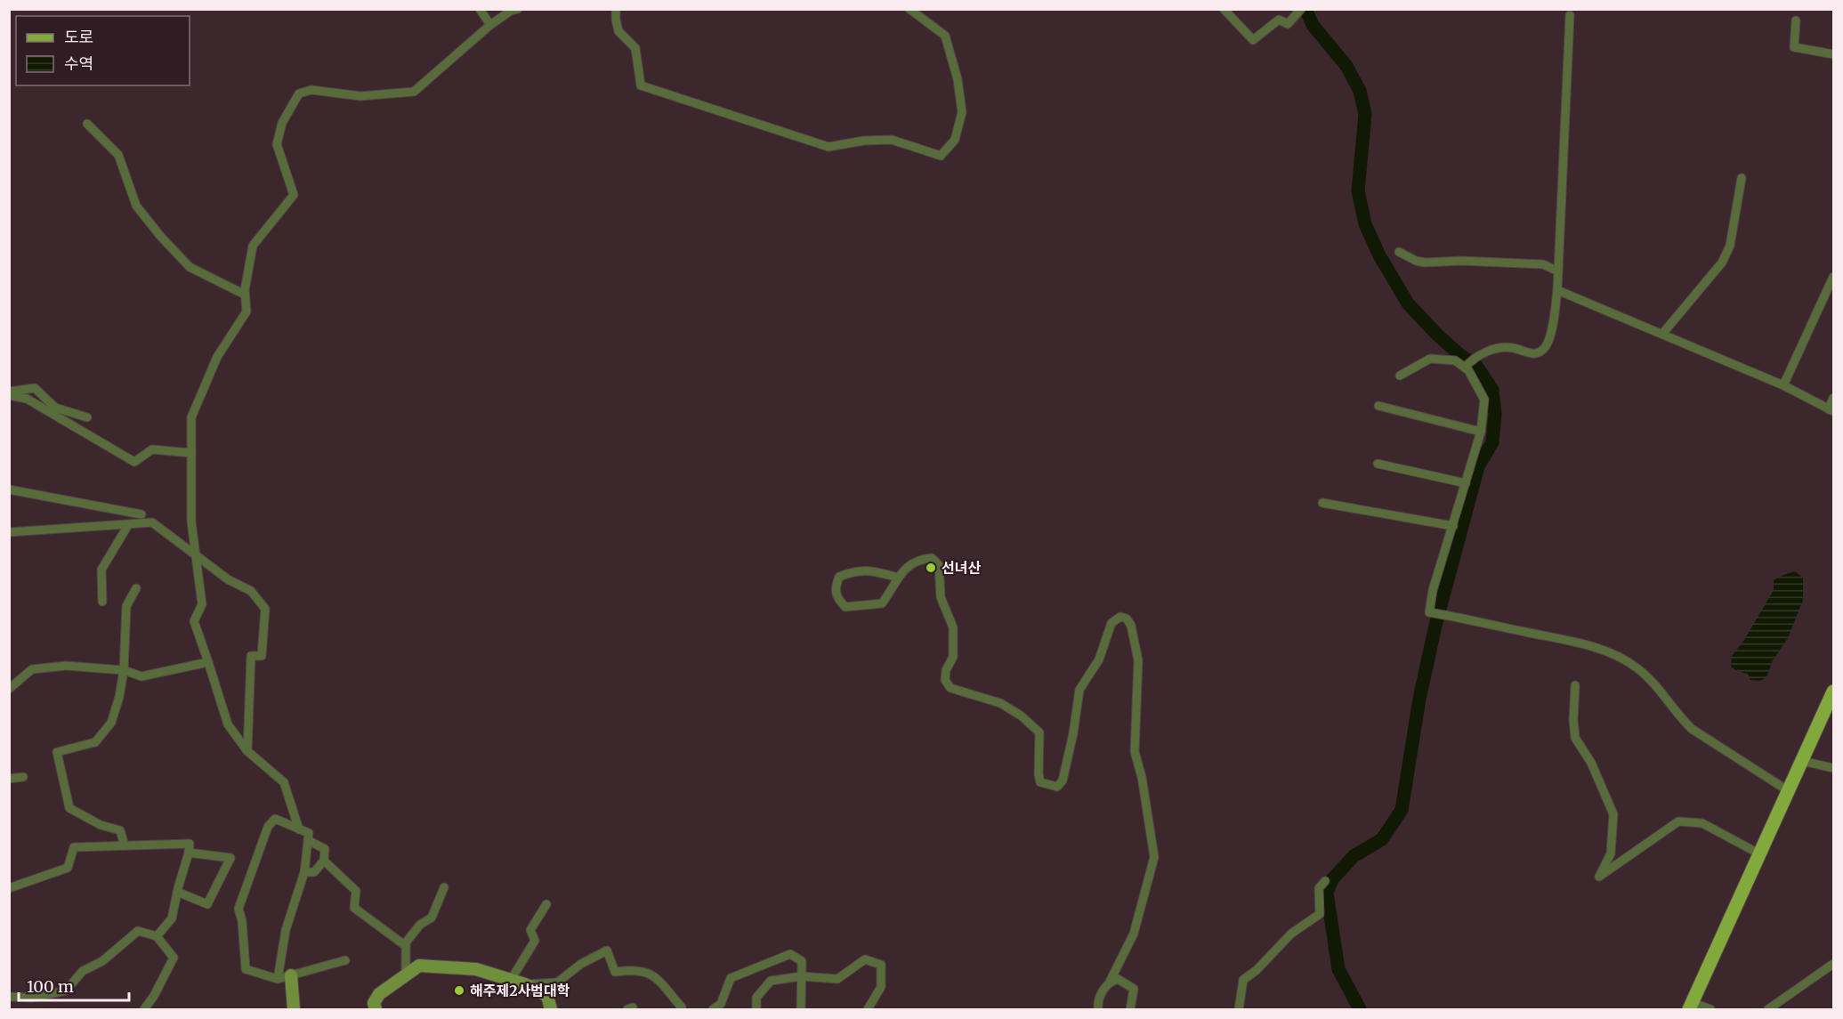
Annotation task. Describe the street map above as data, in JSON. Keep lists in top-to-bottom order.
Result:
{
  "places": ["선녀산", "해주제2사범대학"],
  "legend": ["도로", "수역"],
  "scale_bar": "100 m"
}
